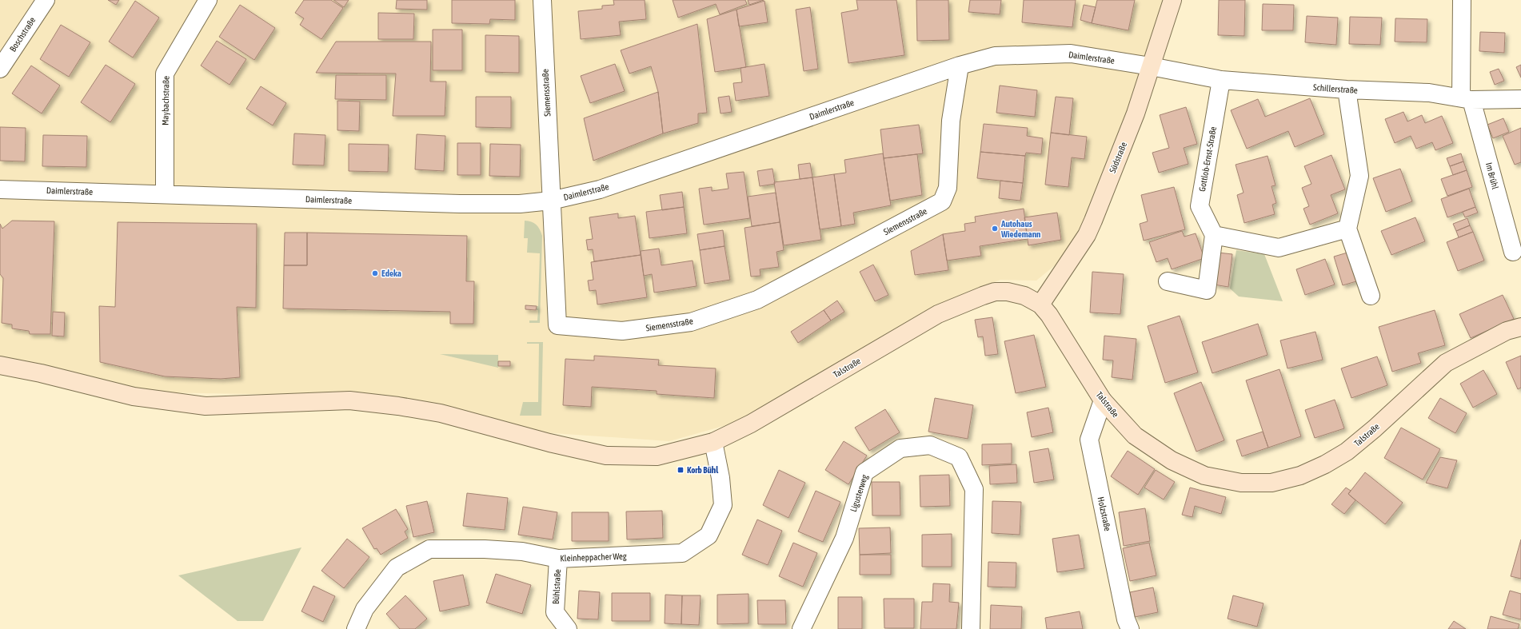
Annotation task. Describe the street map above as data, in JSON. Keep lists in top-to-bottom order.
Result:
{
  "streets": {
    "street": [
      "Boschstraße",
      "Daimlerstraße",
      "Schillerstraße",
      "Siemensstraße",
      "Maybachstraße",
      "Südstraße",
      "Gottlob-Ernst-Straße",
      "Im Brühl",
      "Talstraße",
      "Ligusterweg",
      "Holzstraße",
      "Kleinheppacher Weg",
      "Bühlstraße"
    ]
  },
  "crossings": [
    ["Daimlerstraße", "Schillerstraße"],
    ["Daimlerstraße", "Siemensstraße"],
    ["Daimlerstraße", "Maybachstraße"],
    ["Daimlerstraße", "Südstraße"],
    ["Schillerstraße", "Südstraße"],
    ["Schillerstraße", "Gottlob-Ernst-Straße"],
    ["Schillerstraße", "Im Brühl"],
    ["Südstraße", "Talstraße"],
    ["Talstraße", "Holzstraße"],
    ["Talstraße", "Kleinheppacher Weg"],
    ["Kleinheppacher Weg", "Bühlstraße"]
  ],
  "places": {
    "other": ["Autohaus Wiedemann", "Edeka"],
    "transit": ["Korb Bühl"]
  }
}
